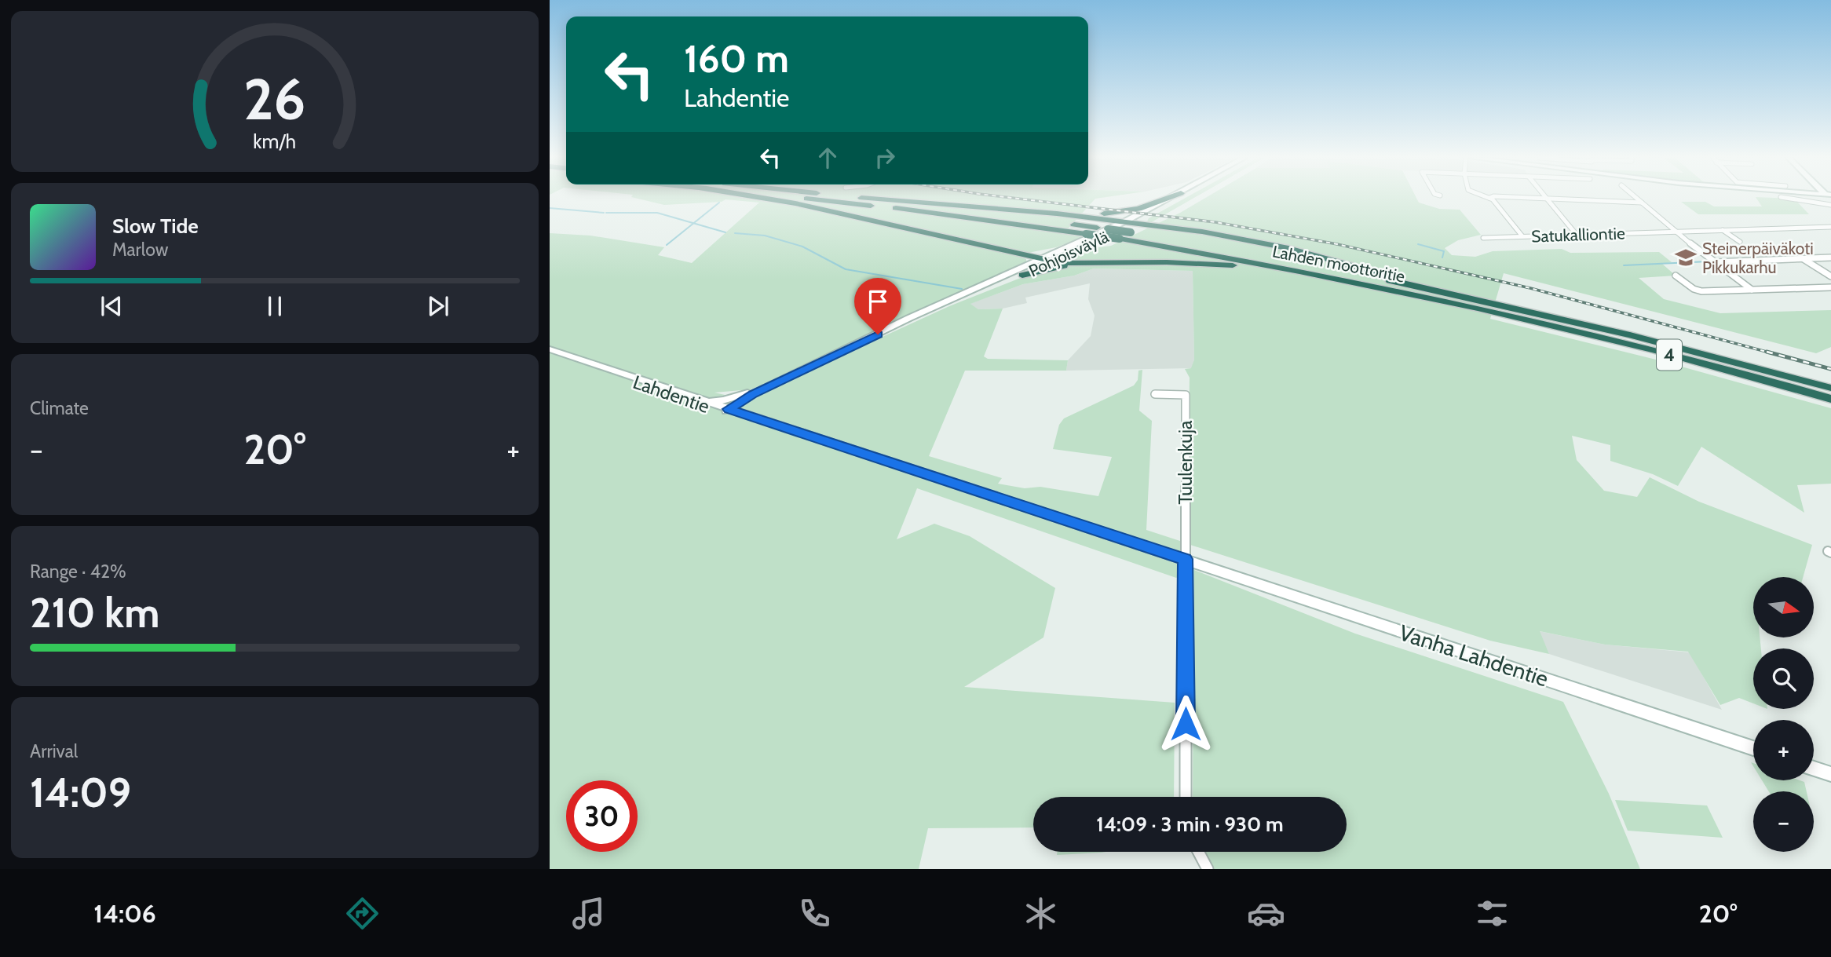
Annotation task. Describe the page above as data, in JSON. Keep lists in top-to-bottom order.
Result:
{
  "streets": {
    "highway": ["Lahden moottoritie", "4"],
    "main road": ["Pohjoisväylä", "Lahdentie", "Vanha Lahdentie"],
    "street": ["Satukalliontie", "Tuulenkuja"]
  },
  "crossings": [
    ["Pohjoisväylä", "4"],
    ["Pohjoisväylä", "Lahdentie"],
    ["Lahden moottoritie", "4"],
    ["Lahdentie", "Tuulenkuja"],
    ["Lahdentie", "Vanha Lahdentie"],
    ["Tuulenkuja", "Vanha Lahdentie"]
  ],
  "places": {
    "school or university": ["Steinerpäiväkoti Pikkukarhu"]
  },
  "north": "right",
  "page": {
    "turn": ["160 m", "Lahdentie"],
    "song": ["Slow Tide", "Marlow"],
    "tile": [
      "Climate",
      ["Range · 42%", "210 km"],
      ["Arrival", "14:09"]
    ],
    "heat": ["−", "20°", "+"],
    "map_buttons": ["+", "−"],
    "limit": "30",
    "trip": "14:09 · 3 min · 930 m",
    "tabs": ["14:06", "20°"],
    "gauge": ["26", "km/h"]
  }
}
